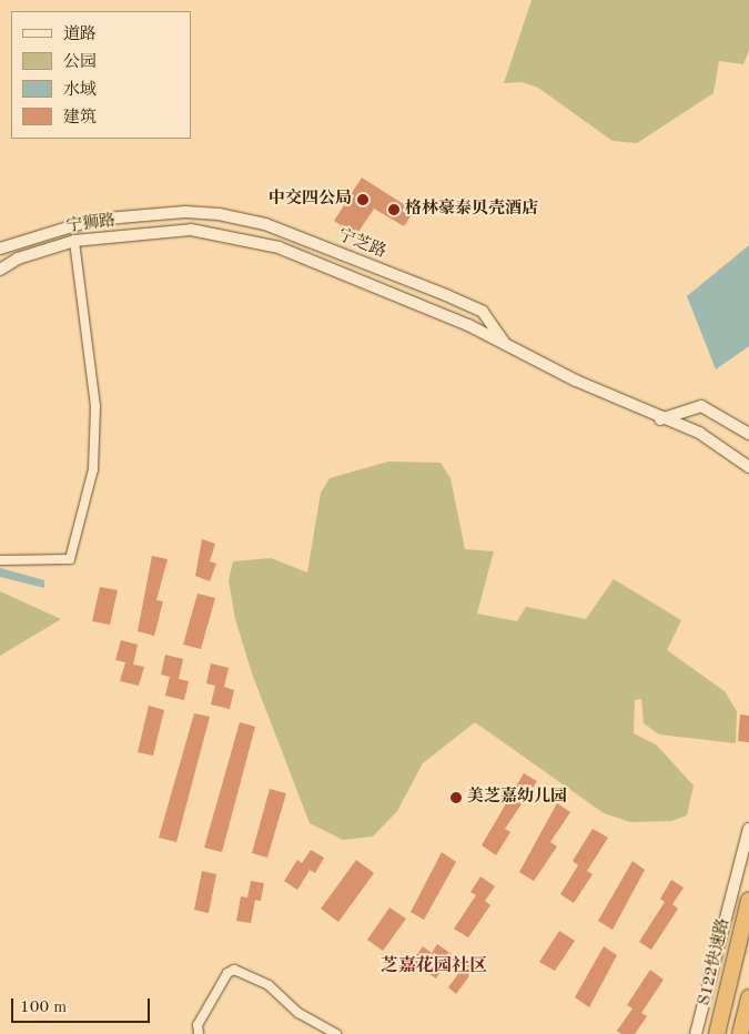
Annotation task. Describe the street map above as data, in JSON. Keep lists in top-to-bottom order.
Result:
{
  "streets": {
    "highway": ["S122快速路"],
    "main road": ["宁狮路", "宁芝路"]
  },
  "crossings": [
    ["宁狮路", "宁芝路"]
  ],
  "districts": ["芝嘉花园社区"],
  "places": ["中交四公局", "格林豪泰贝壳酒店", "美芝嘉幼儿园"],
  "legend": [
    "道路",
    "公园",
    "水域",
    "建筑"
  ],
  "scale_bar": "100 m"
}
